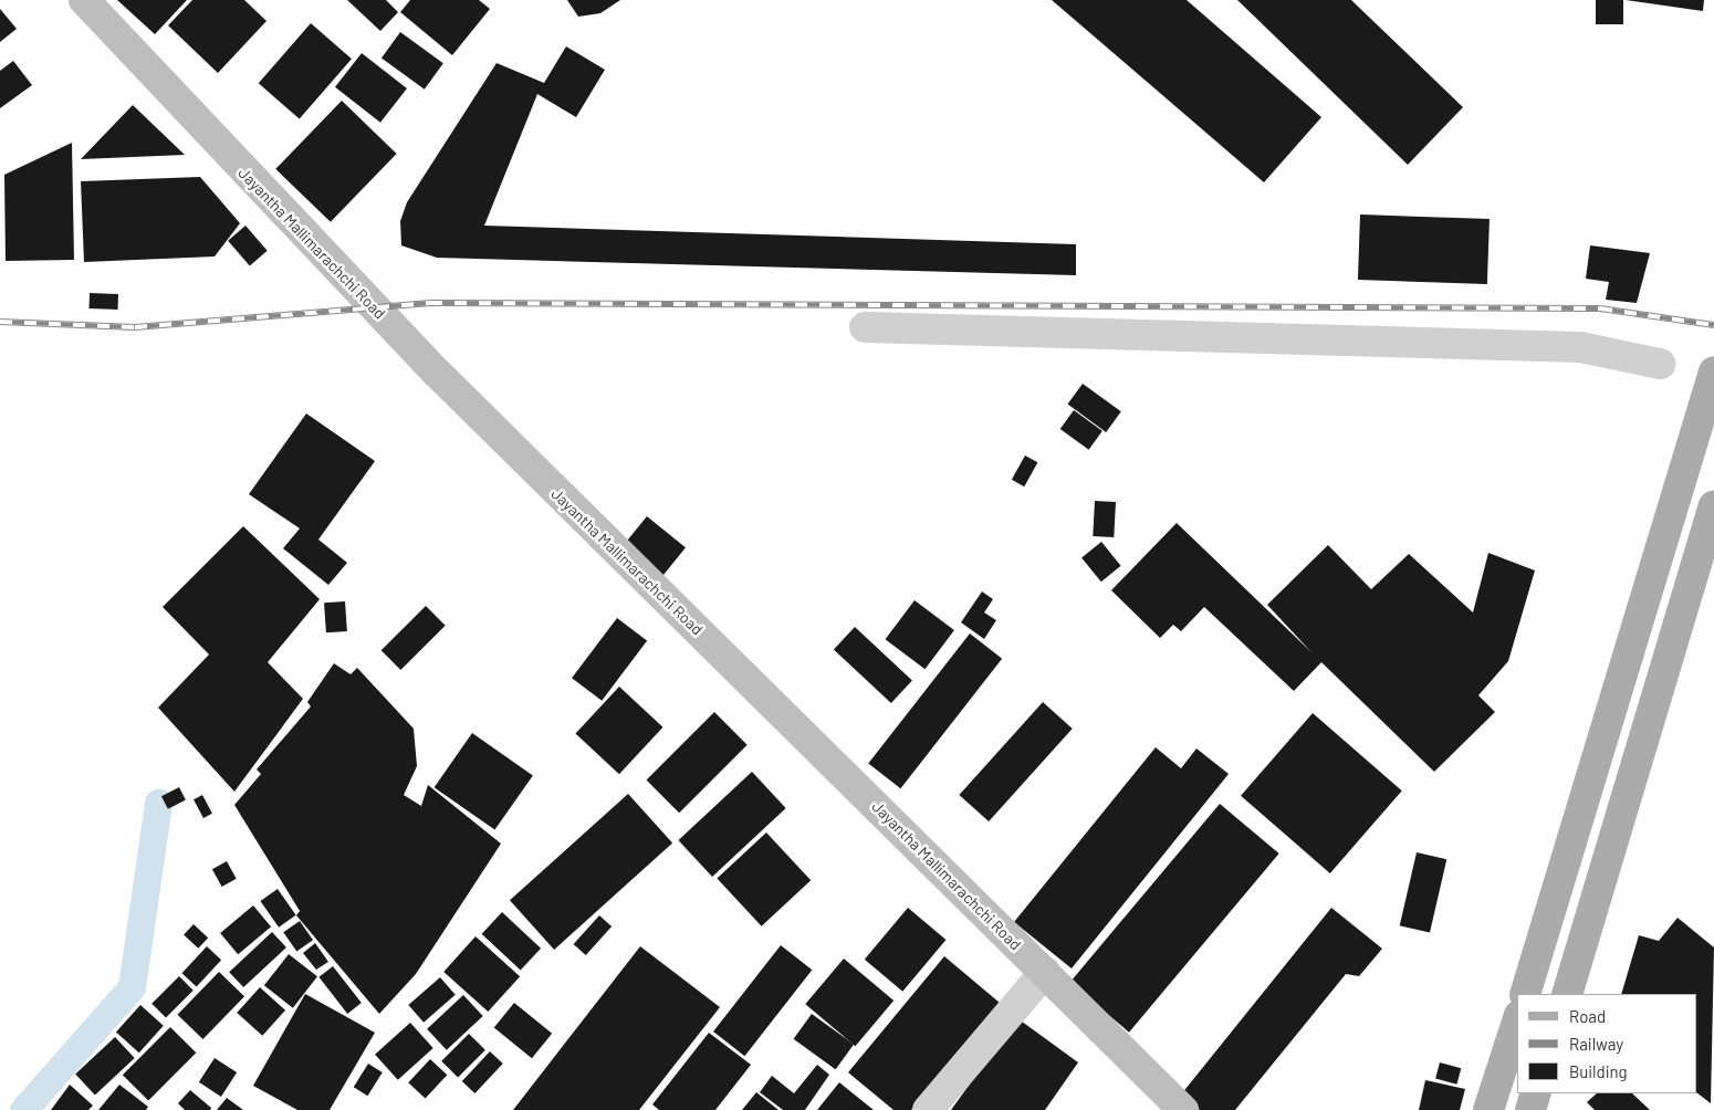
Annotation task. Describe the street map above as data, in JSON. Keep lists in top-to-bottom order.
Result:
{
  "streets": {
    "street": ["Jayantha Mallimarachchi Road"]
  },
  "legend": ["Road", "Railway", "Building"]
}
